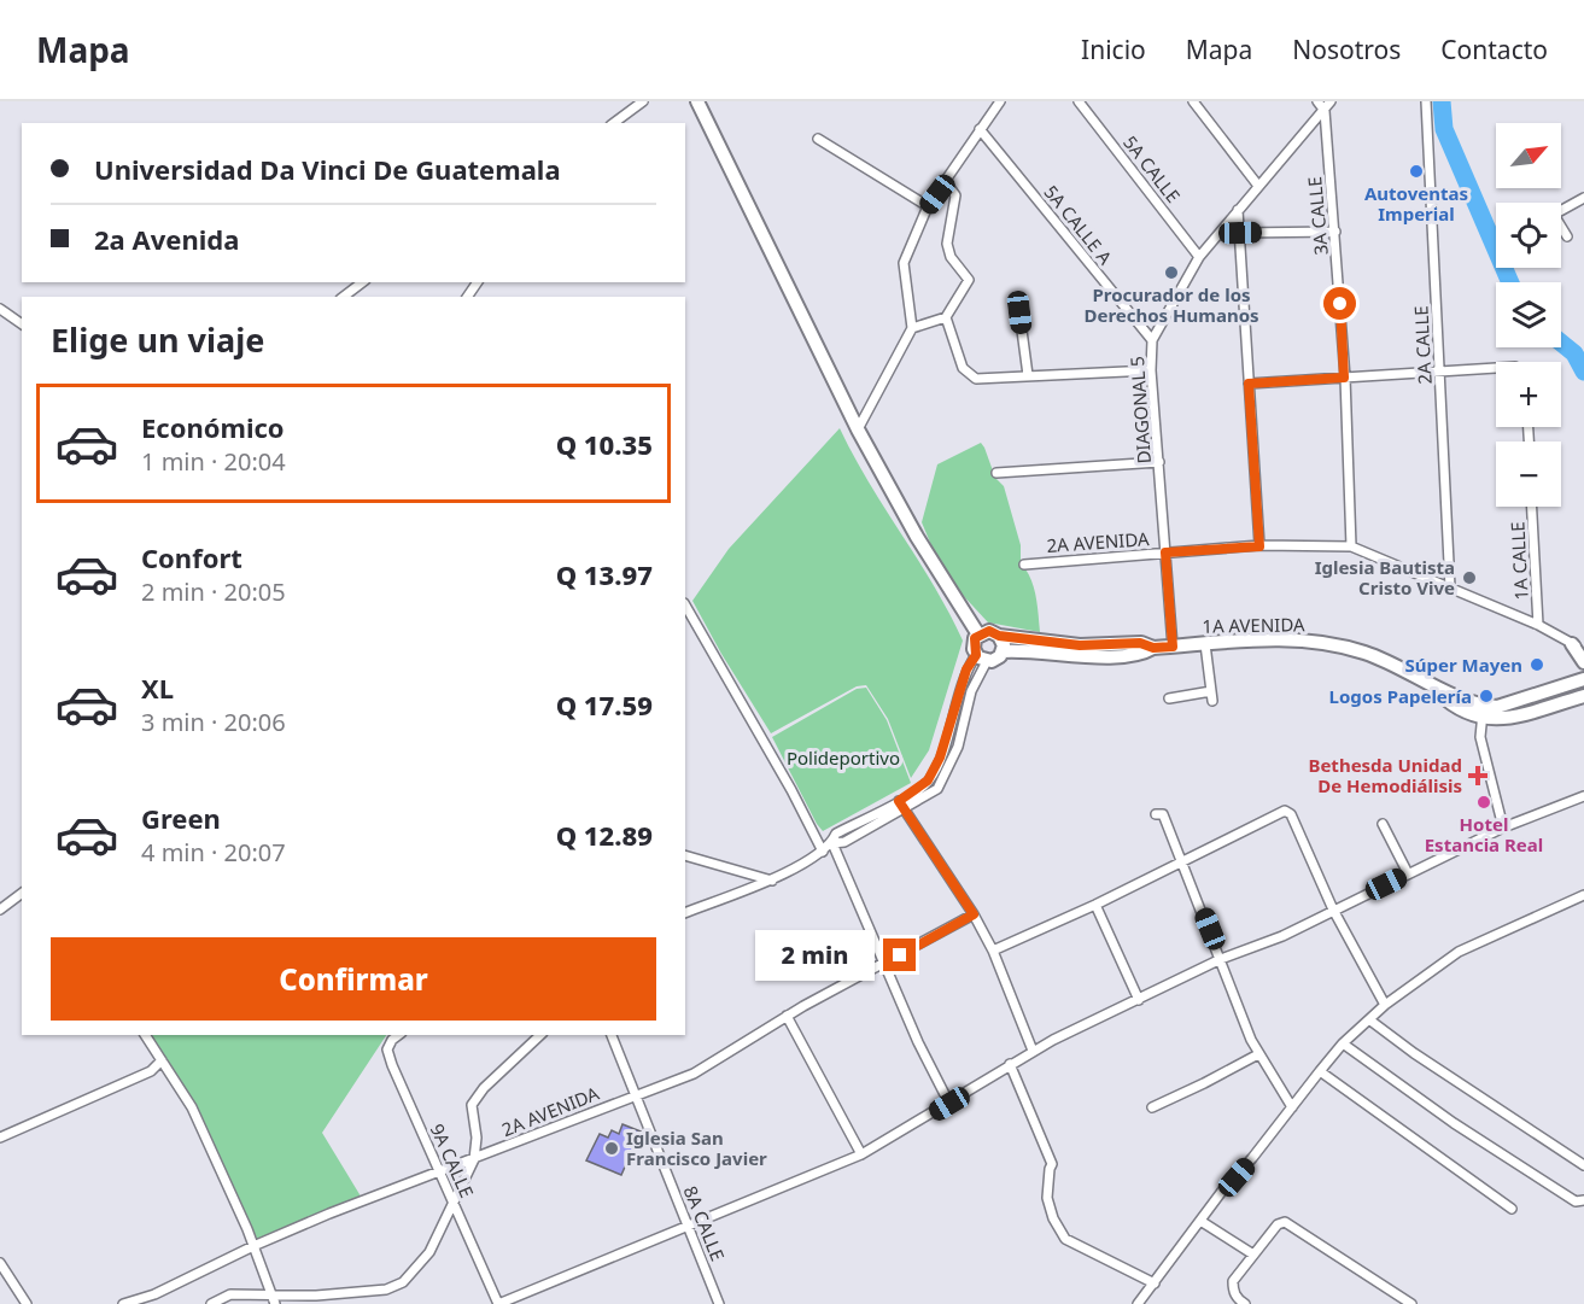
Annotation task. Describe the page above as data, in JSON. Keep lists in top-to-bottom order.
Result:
{
  "streets": {
    "main road": ["1A AVENIDA"],
    "street": [
      "5A CALLE",
      "3A CALLE",
      "5A CALLE A",
      "2A CALLE",
      "DIAGONAL 5",
      "2A AVENIDA",
      "1A CALLE",
      "9A CALLE",
      "8A CALLE"
    ]
  },
  "crossings": [
    ["5A CALLE", "DIAGONAL 5"],
    ["3A CALLE", "DIAGONAL 5"],
    ["3A CALLE", "2A AVENIDA"],
    ["5A CALLE A", "DIAGONAL 5"],
    ["2A CALLE", "2A AVENIDA"],
    ["DIAGONAL 5", "2A AVENIDA"],
    ["DIAGONAL 5", "1A AVENIDA"],
    ["2A AVENIDA", "1A CALLE"],
    ["2A AVENIDA", "9A CALLE"],
    ["2A AVENIDA", "8A CALLE"]
  ],
  "parks": ["Polideportivo"],
  "places": {
    "other": [
      "Autoventas Imperial",
      "Procurador de los Derechos Humanos",
      "Iglesia Bautista Cristo Vive",
      "Súper Mayen",
      "Logos Papelería",
      "Hotel Estancia Real",
      "Iglesia San Francisco Javier"
    ],
    "health": ["Bethesda Unidad De Hemodiálisis"]
  },
  "north": "top right",
  "page": {
    "header": "Mapa",
    "nav": [
      "Inicio",
      "Mapa",
      "Nosotros",
      "Contacto"
    ],
    "map_buttons": ["+", "−"],
    "banner": ["Universidad Da Vinci De Guatemala", "2a Avenida"],
    "heading": "Elige un viaje",
    "list": [
      {
        "name": "Económico",
        "note": "1 min · 20:04",
        "value": "Q 10.35"
      },
      {
        "name": "Confort",
        "note": "2 min · 20:05",
        "value": "Q 13.97"
      },
      {
        "name": "XL",
        "note": "3 min · 20:06",
        "value": "Q 17.59"
      },
      {
        "name": "Green",
        "note": "4 min · 20:07",
        "value": "Q 12.89"
      }
    ],
    "buttons": "Confirmar",
    "bubble": "2 min"
  }
}
